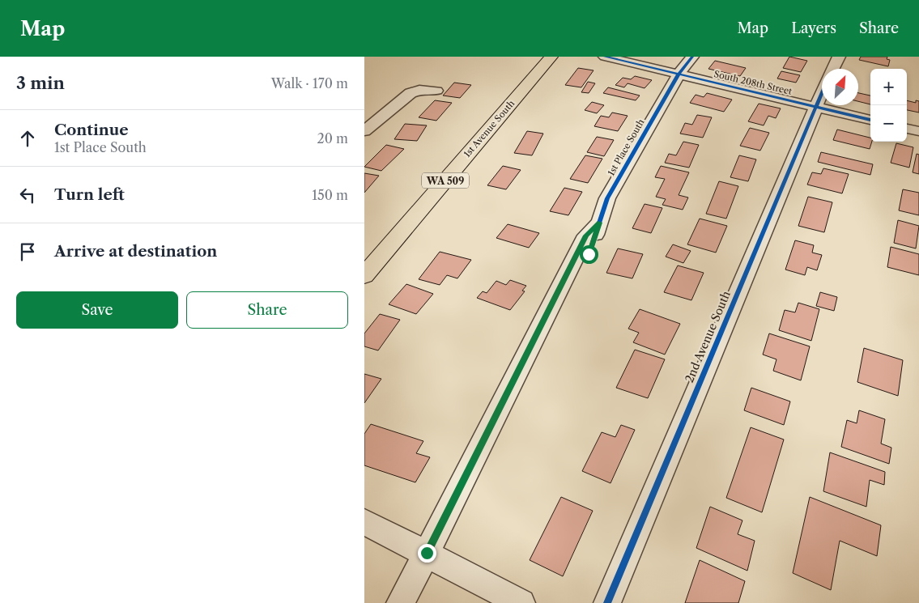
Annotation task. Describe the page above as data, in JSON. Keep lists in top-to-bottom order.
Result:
{
  "streets": {
    "main road": ["1st Avenue South", "WA 509"],
    "street": ["South 208th Street", "1st Place South", "2nd Avenue South"]
  },
  "crossings": [
    ["South 208th Street", "1st Place South"],
    ["South 208th Street", "2nd Avenue South"]
  ],
  "north": "top right",
  "page": {
    "header": "Map",
    "nav": ["Map", "Layers", "Share"],
    "heading": ["3 min", "Walk · 170 m"],
    "map_buttons": ["+", "−"],
    "list": [
      ["Continue", "1st Place South", "20 m"],
      ["Turn left", "150 m"],
      "Arrive at destination"
    ],
    "buttons": ["Save", "Share"]
  }
}
